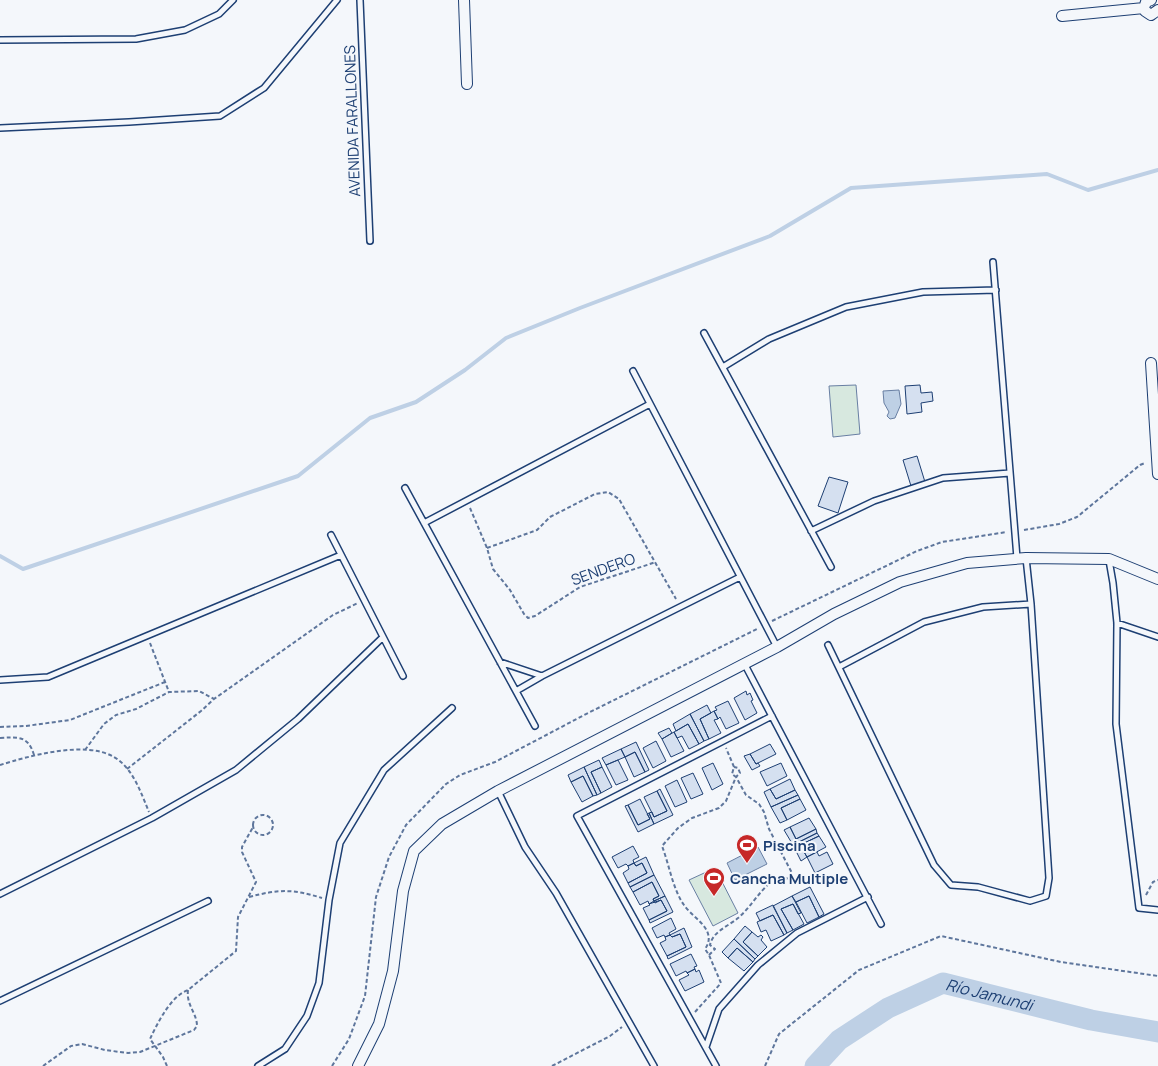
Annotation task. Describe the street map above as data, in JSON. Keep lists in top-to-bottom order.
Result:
{
  "streets": {
    "lane": ["AVENIDA FARALLONES"],
    "path": ["SENDERO"]
  },
  "water": ["Río Jamundi"],
  "places": {
    "sports": ["Piscina", "Cancha Multiple"]
  }
}
